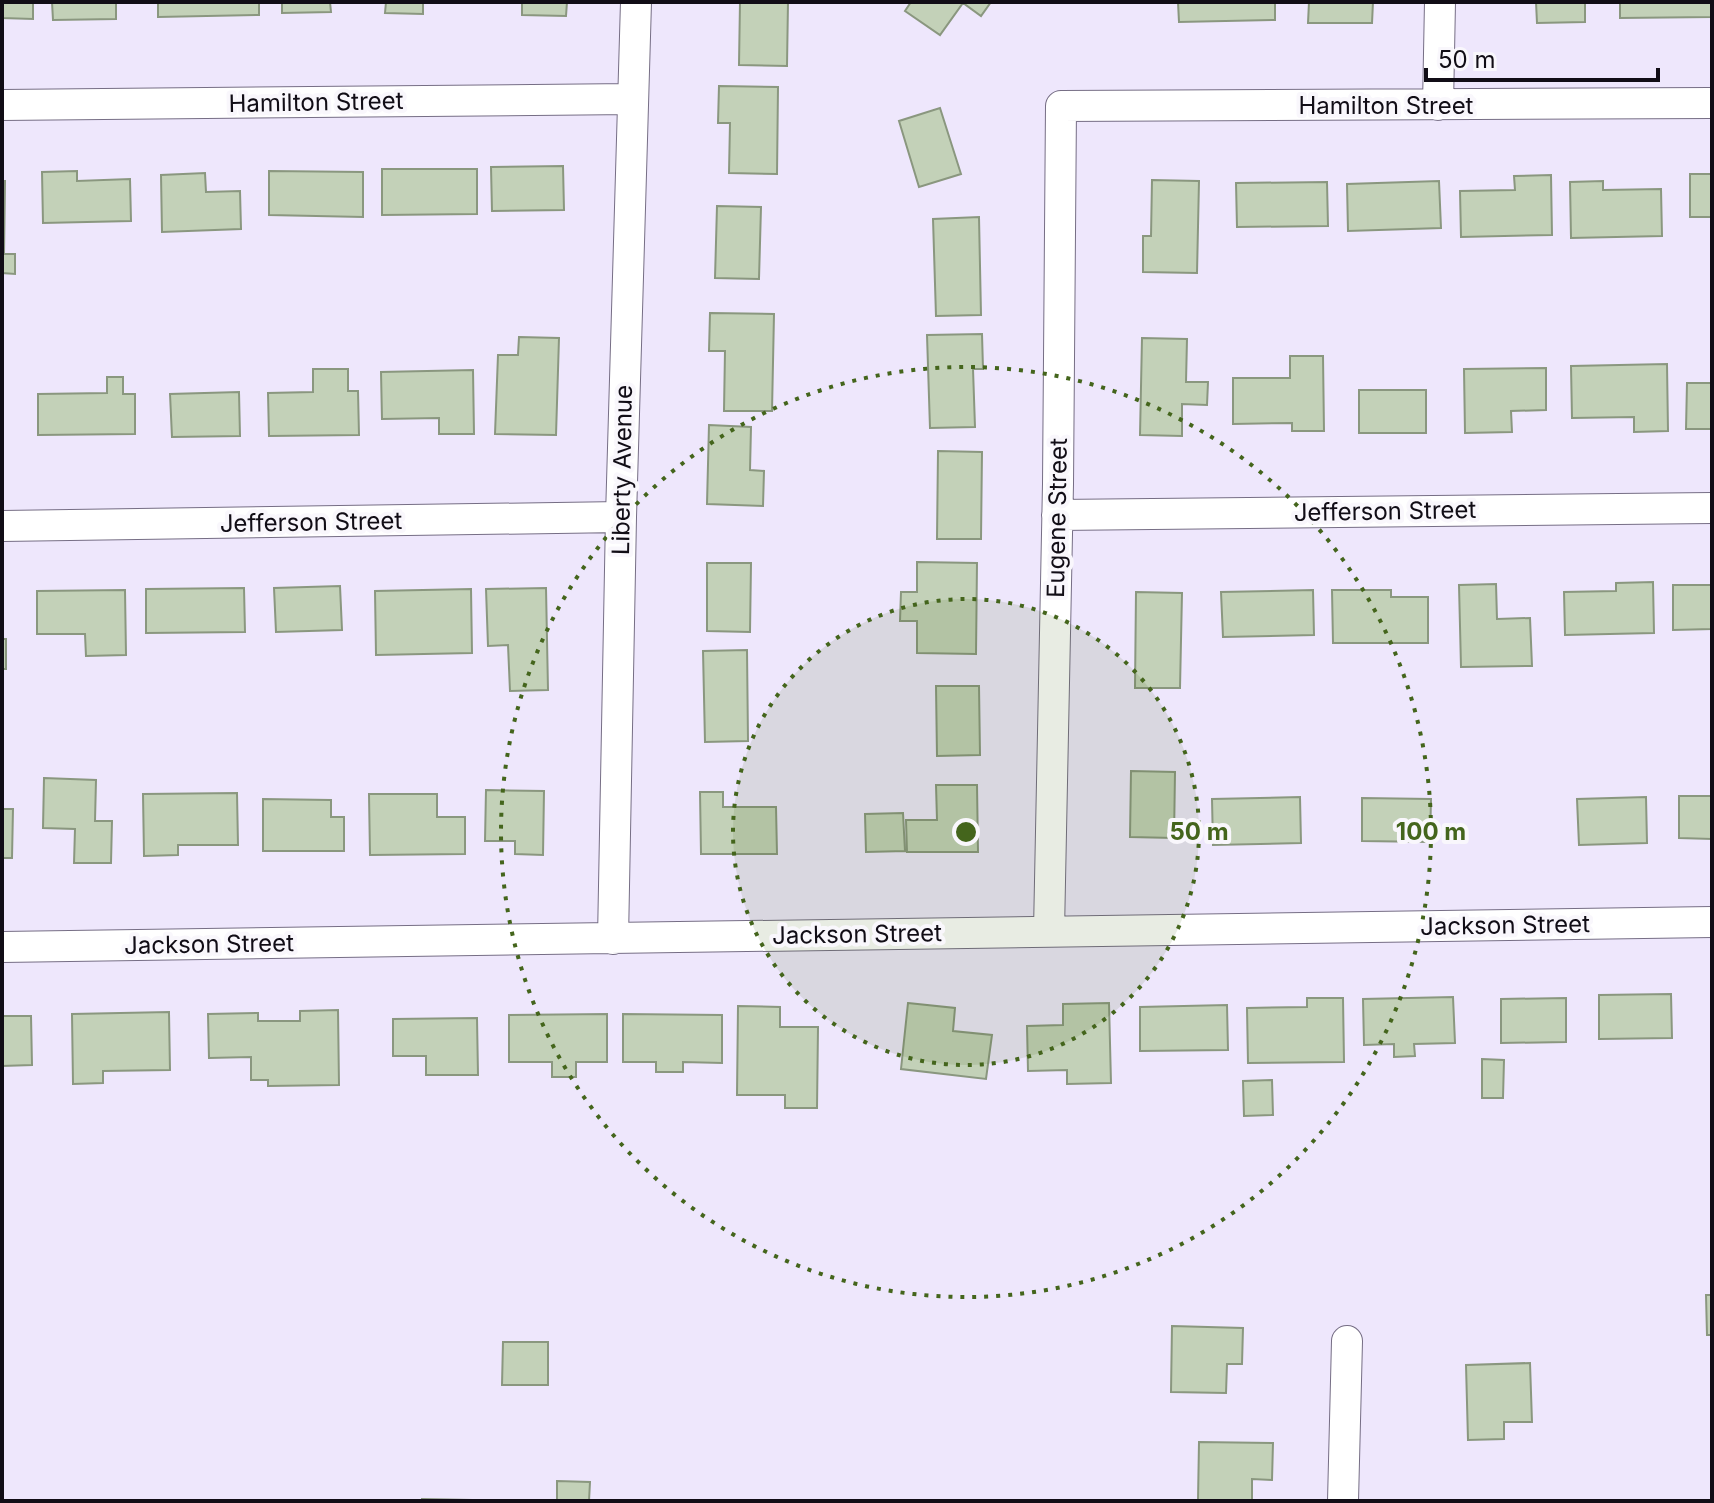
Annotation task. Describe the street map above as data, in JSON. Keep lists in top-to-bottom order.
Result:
{
  "streets": {
    "street": [
      "Hamilton Street",
      "Liberty Avenue",
      "Jefferson Street",
      "Eugene Street",
      "Jackson Street"
    ]
  },
  "crossings": [
    ["Hamilton Street", "Liberty Avenue"],
    ["Hamilton Street", "Eugene Street"],
    ["Liberty Avenue", "Jefferson Street"],
    ["Liberty Avenue", "Jackson Street"],
    ["Jefferson Street", "Eugene Street"],
    ["Eugene Street", "Jackson Street"]
  ],
  "scale_bar": "50 m",
  "rings": ["50 m", "100 m"]
}
